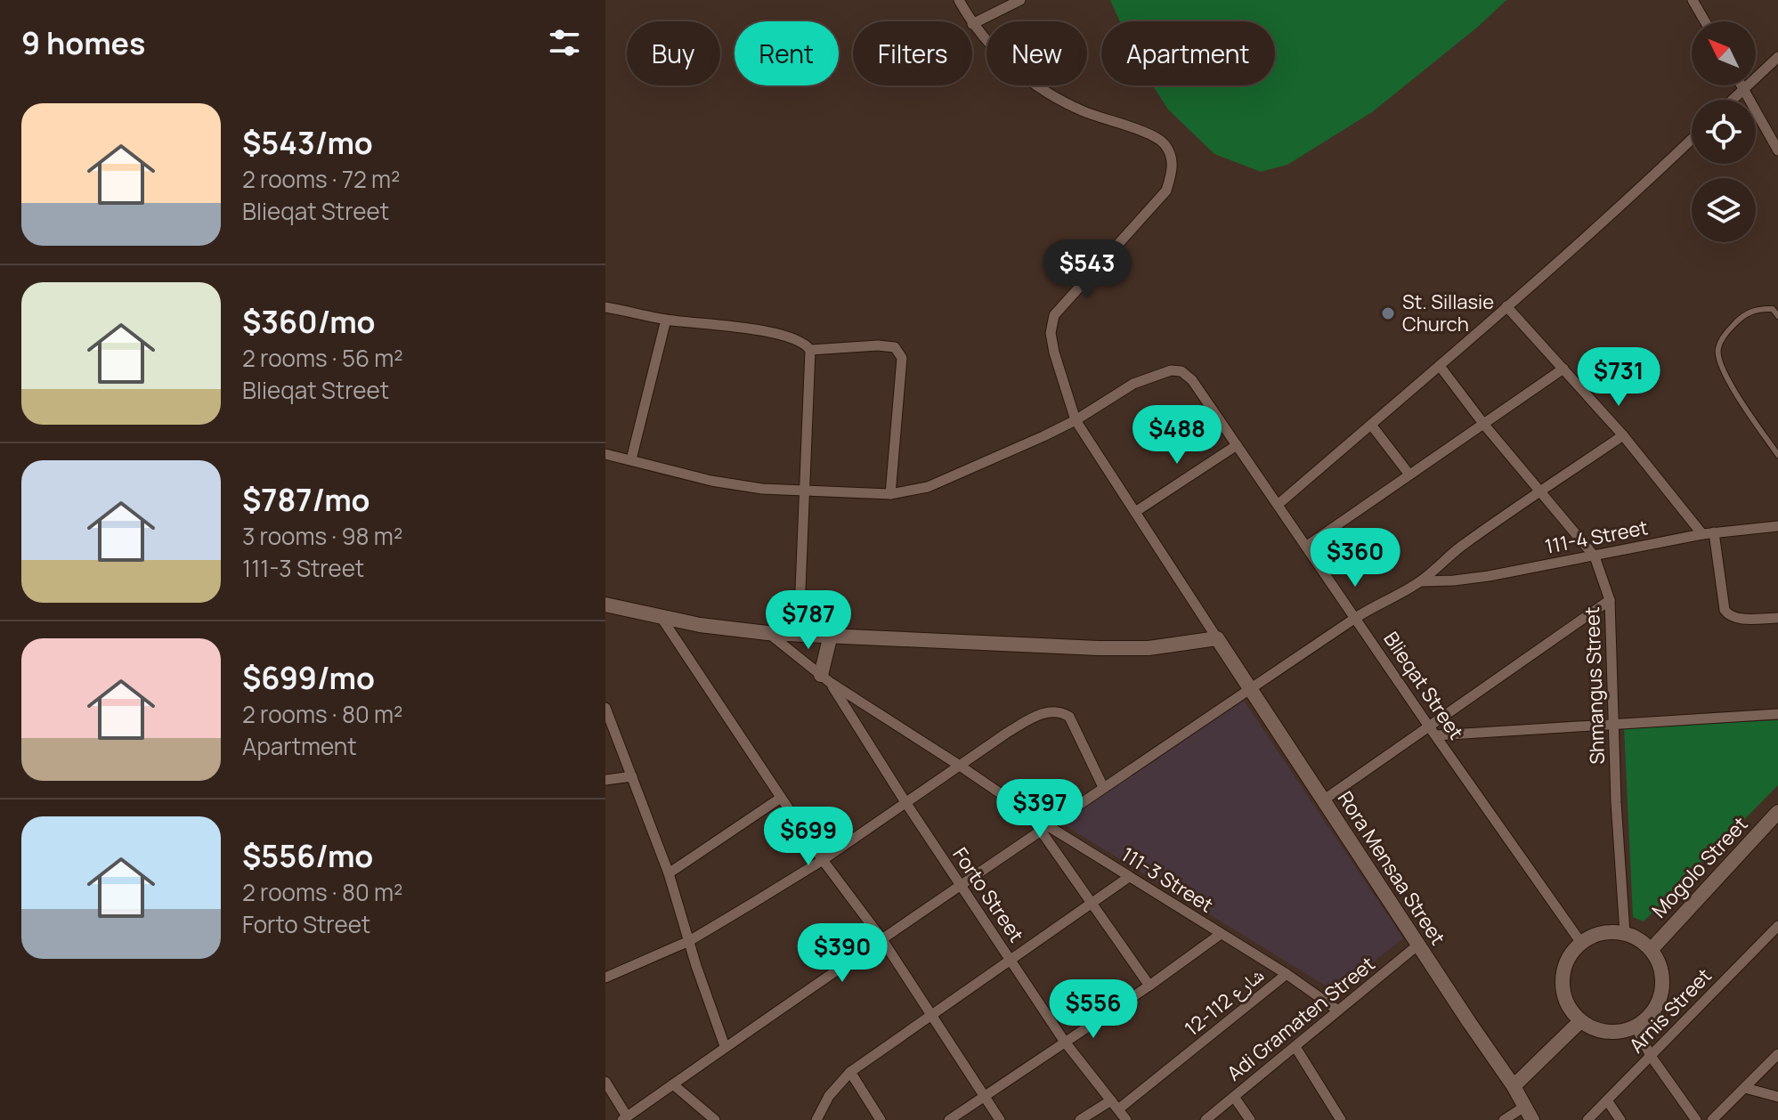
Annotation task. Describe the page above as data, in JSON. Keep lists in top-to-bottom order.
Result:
{
  "streets": {
    "main road": ["Mogolo Street", "Rora Mensaa Street"],
    "street": [
      "111-4 Street",
      "Blieqat Street",
      "Shmangus Street",
      "111-3 Street",
      "Forto Street",
      "شارع 112-12",
      "Arnis Street",
      "Adi Gramaten Street"
    ]
  },
  "crossings": [
    ["111-4 Street", "Shmangus Street"],
    ["Blieqat Street", "Shmangus Street"],
    ["Blieqat Street", "Mogolo Street"],
    ["Shmangus Street", "Mogolo Street"],
    ["Rora Mensaa Street", "Adi Gramaten Street"],
    ["111-3 Street", "Forto Street"],
    ["111-3 Street", "شارع 112-12"],
    ["111-3 Street", "Adi Gramaten Street"],
    ["Forto Street", "شارع 112-12"]
  ],
  "places": ["St. Sillasie Church"],
  "north": "top left",
  "page": {
    "heading": "9 homes",
    "chip": [
      "Buy",
      "Rent",
      "Filters",
      "New",
      "Apartment"
    ],
    "list": [
      {
        "name": "$543/mo",
        "note": "2 rooms · 72 m² · Blieqat Street"
      },
      {
        "name": "$360/mo",
        "note": "2 rooms · 56 m² · Blieqat Street"
      },
      {
        "name": "$787/mo",
        "note": "3 rooms · 98 m² · 111-3 Street"
      },
      {
        "name": "$699/mo",
        "note": "2 rooms · 80 m² · Apartment"
      },
      {
        "name": "$556/mo",
        "note": "2 rooms · 80 m² · Forto Street"
      }
    ],
    "price": [
      "$543",
      "$731",
      "$488",
      "$360",
      "$787",
      "$397",
      "$699",
      "$390",
      "$556"
    ]
  }
}
